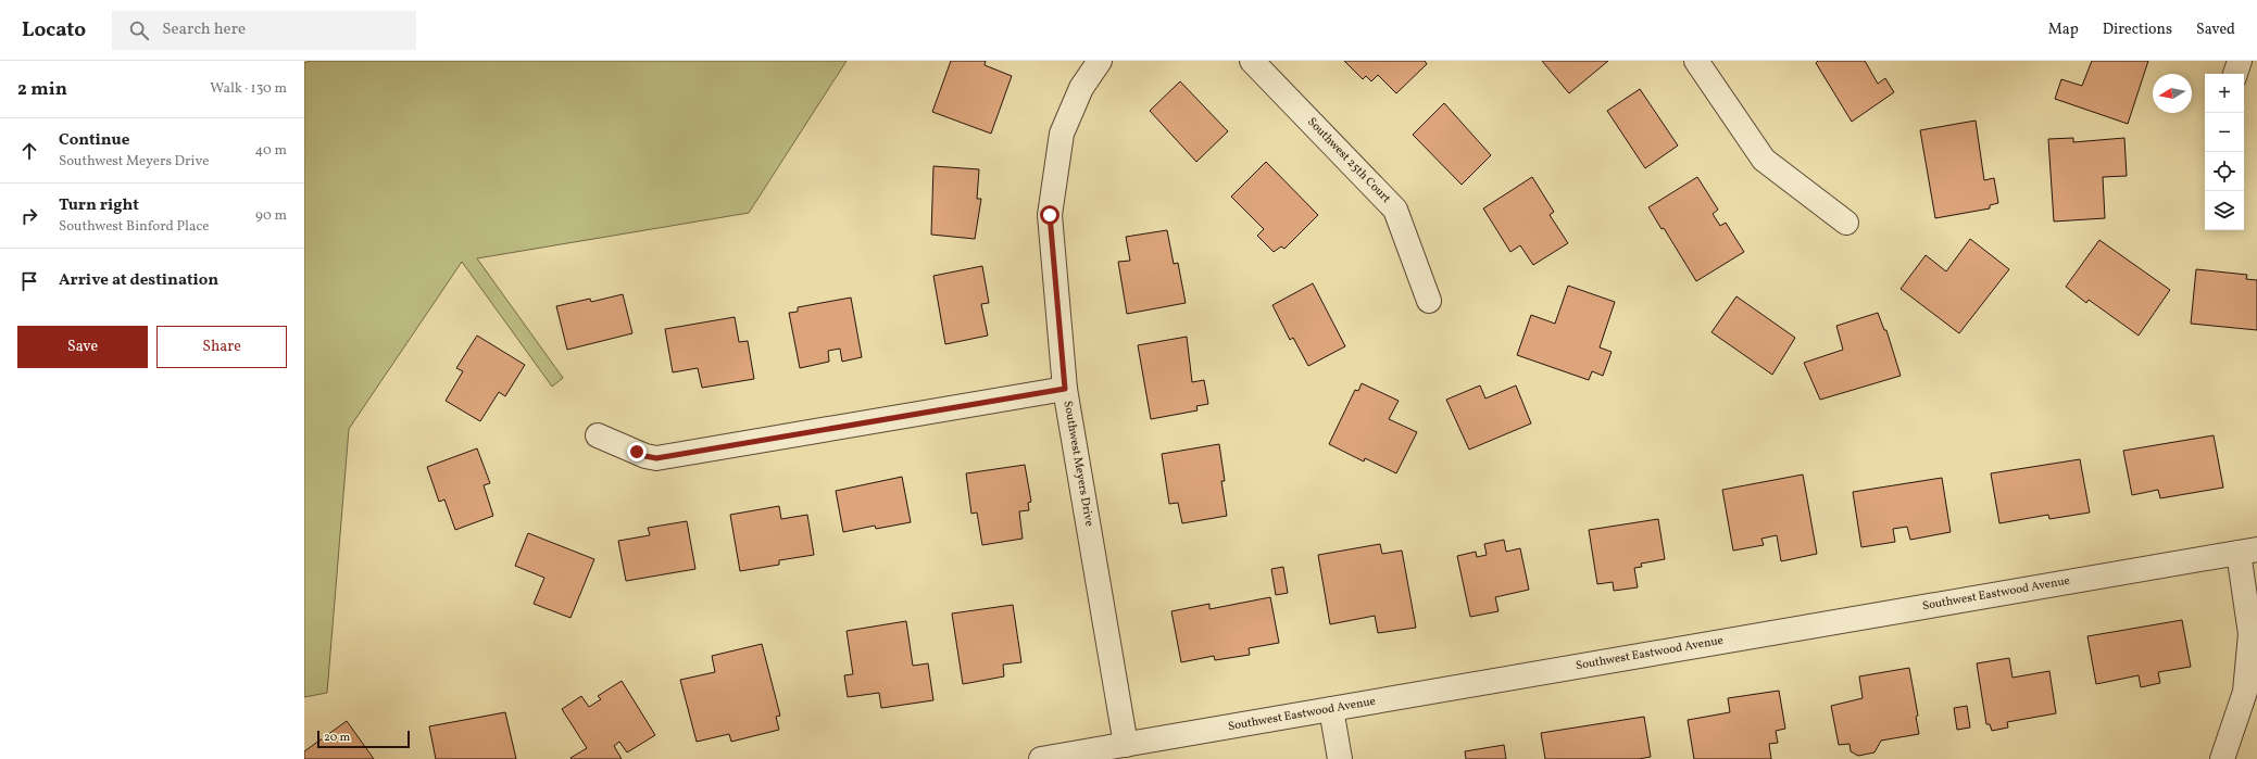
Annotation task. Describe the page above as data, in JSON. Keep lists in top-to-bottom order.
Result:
{
  "streets": {
    "street": ["Southwest 25th Court", "Southwest Meyers Drive", "Southwest Eastwood Avenue"]
  },
  "crossings": [
    ["Southwest Meyers Drive", "Southwest Eastwood Avenue"]
  ],
  "scale_bar": "20 m",
  "north": "left",
  "page": {
    "header": "Locato",
    "search": "Search here",
    "nav": ["Map", "Directions", "Saved"],
    "heading": ["2 min", "Walk · 130 m"],
    "map_buttons": ["+", "−"],
    "list": [
      ["Continue", "Southwest Meyers Drive", "40 m"],
      ["Turn right", "Southwest Binford Place", "90 m"],
      "Arrive at destination"
    ],
    "buttons": ["Save", "Share"],
    "scale": "20 m"
  }
}
